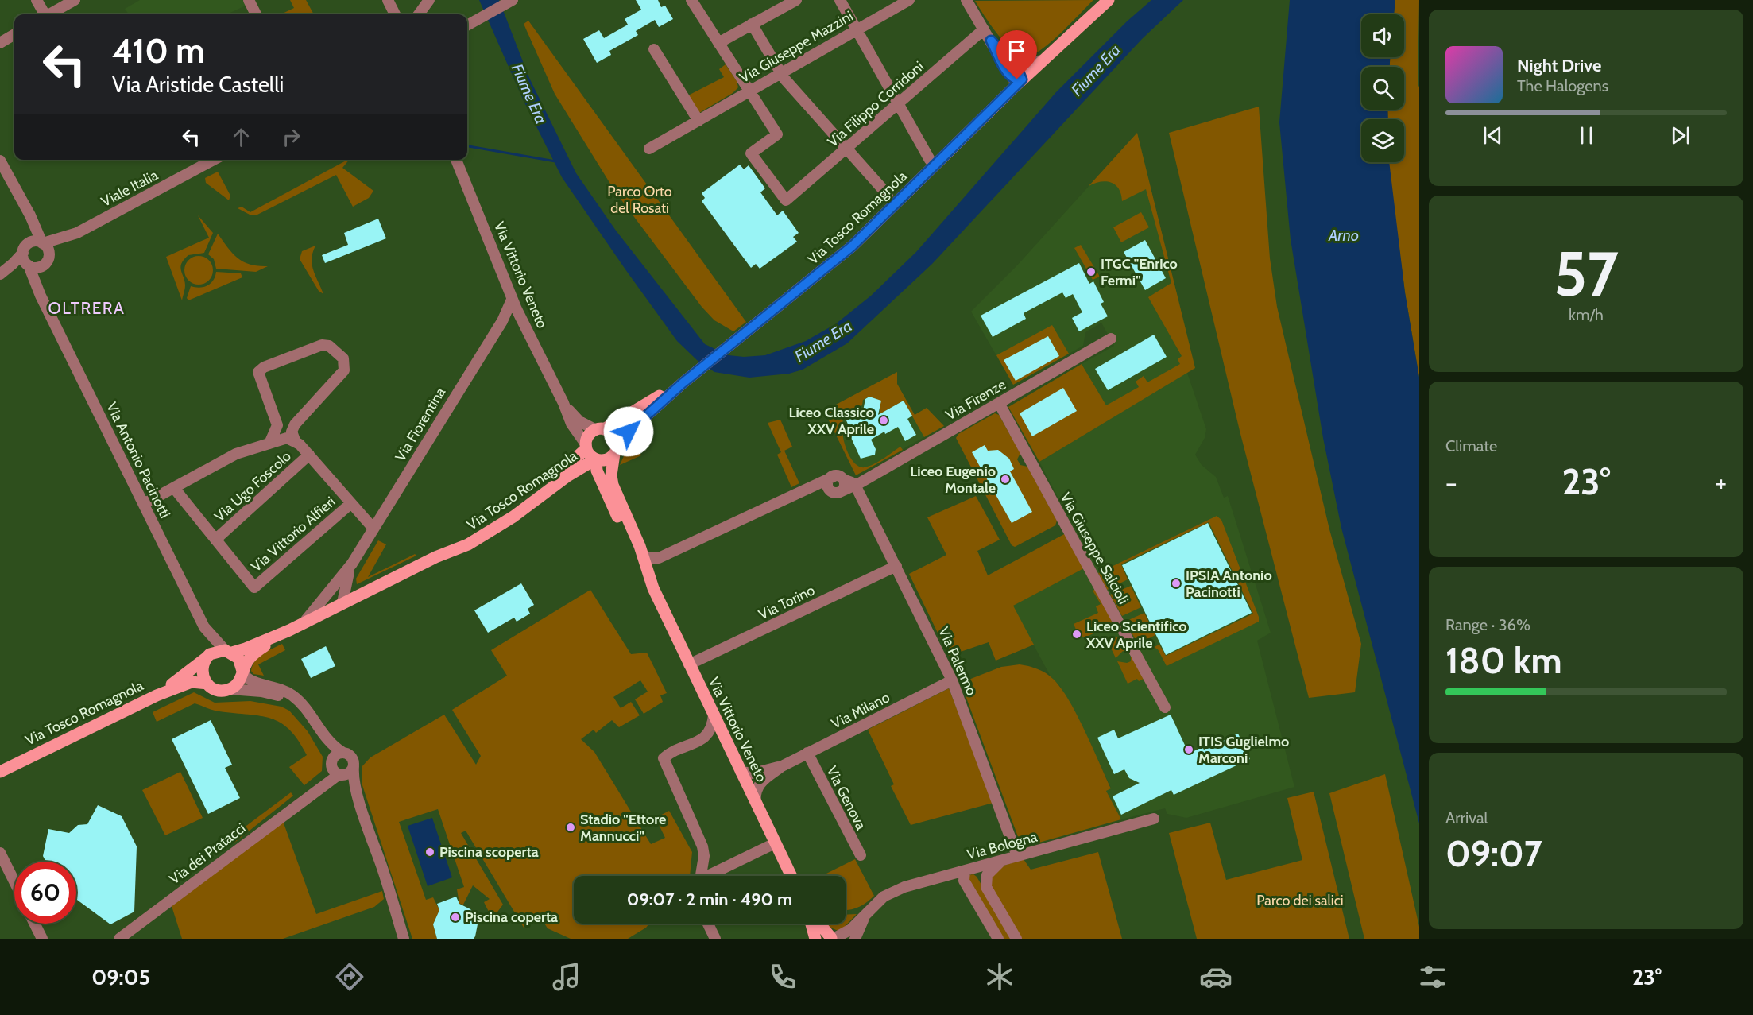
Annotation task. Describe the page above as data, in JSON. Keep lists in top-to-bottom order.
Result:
{
  "streets": {
    "main road": ["Via Tosco Romagnola", "Via Vittorio Veneto"],
    "street": [
      "Via Giuseppe Mazzini",
      "Via Filippo Corridoni",
      "Viale Italia",
      "Via Firenze",
      "Via Fiorentina",
      "Via Antonio Pacinotti",
      "Via Ugo Foscolo",
      "Via Vittorio Alfieri",
      "Via Giuseppe Salcioli",
      "Via Torino",
      "Via Palermo",
      "Via Milano",
      "Via Genova",
      "Via Bologna",
      "Via dei Pratacci"
    ]
  },
  "crossings": [
    ["Via Giuseppe Mazzini", "Via Filippo Corridoni"],
    ["Viale Italia", "Via Antonio Pacinotti"],
    ["Via Tosco Romagnola", "Via Vittorio Veneto"],
    ["Via Tosco Romagnola", "Via Fiorentina"],
    ["Via Tosco Romagnola", "Via Antonio Pacinotti"],
    ["Via Vittorio Veneto", "Via Fiorentina"],
    ["Via Vittorio Veneto", "Via Torino"],
    ["Via Vittorio Veneto", "Via Milano"],
    ["Via Firenze", "Via Giuseppe Salcioli"],
    ["Via Firenze", "Via Palermo"],
    ["Via Ugo Foscolo", "Via Vittorio Alfieri"],
    ["Via Torino", "Via Palermo"],
    ["Via Palermo", "Via Milano"],
    ["Via Palermo", "Via Bologna"],
    ["Via Milano", "Via Genova"]
  ],
  "districts": ["OLTRERA"],
  "water": ["Fiume Era", "Arno"],
  "parks": ["Parco Orto del Rosati", "Parco dei salici"],
  "places": [
    "ITGC \"Enrico Fermi\"",
    "Liceo Classico XXV Aprile",
    "Liceo Eugenio Montale",
    "IPSIA Antonio Pacinotti",
    "Liceo Scientifico XXV Aprile",
    "ITIS Guglielmo Marconi",
    "Stadio \"Ettore Mannucci\"",
    "Piscina scoperta",
    "Piscina coperta"
  ],
  "page": {
    "turn": ["410 m", "Via Aristide Castelli"],
    "song": ["Night Drive", "The Halogens"],
    "tile": [
      ["57", "km/h"],
      "Climate",
      ["Range · 36%", "180 km"],
      ["Arrival", "09:07"]
    ],
    "heat": ["−", "23°", "+"],
    "limit": "60",
    "trip": "09:07 · 2 min · 490 m",
    "tabs": ["09:05", "23°"]
  }
}
